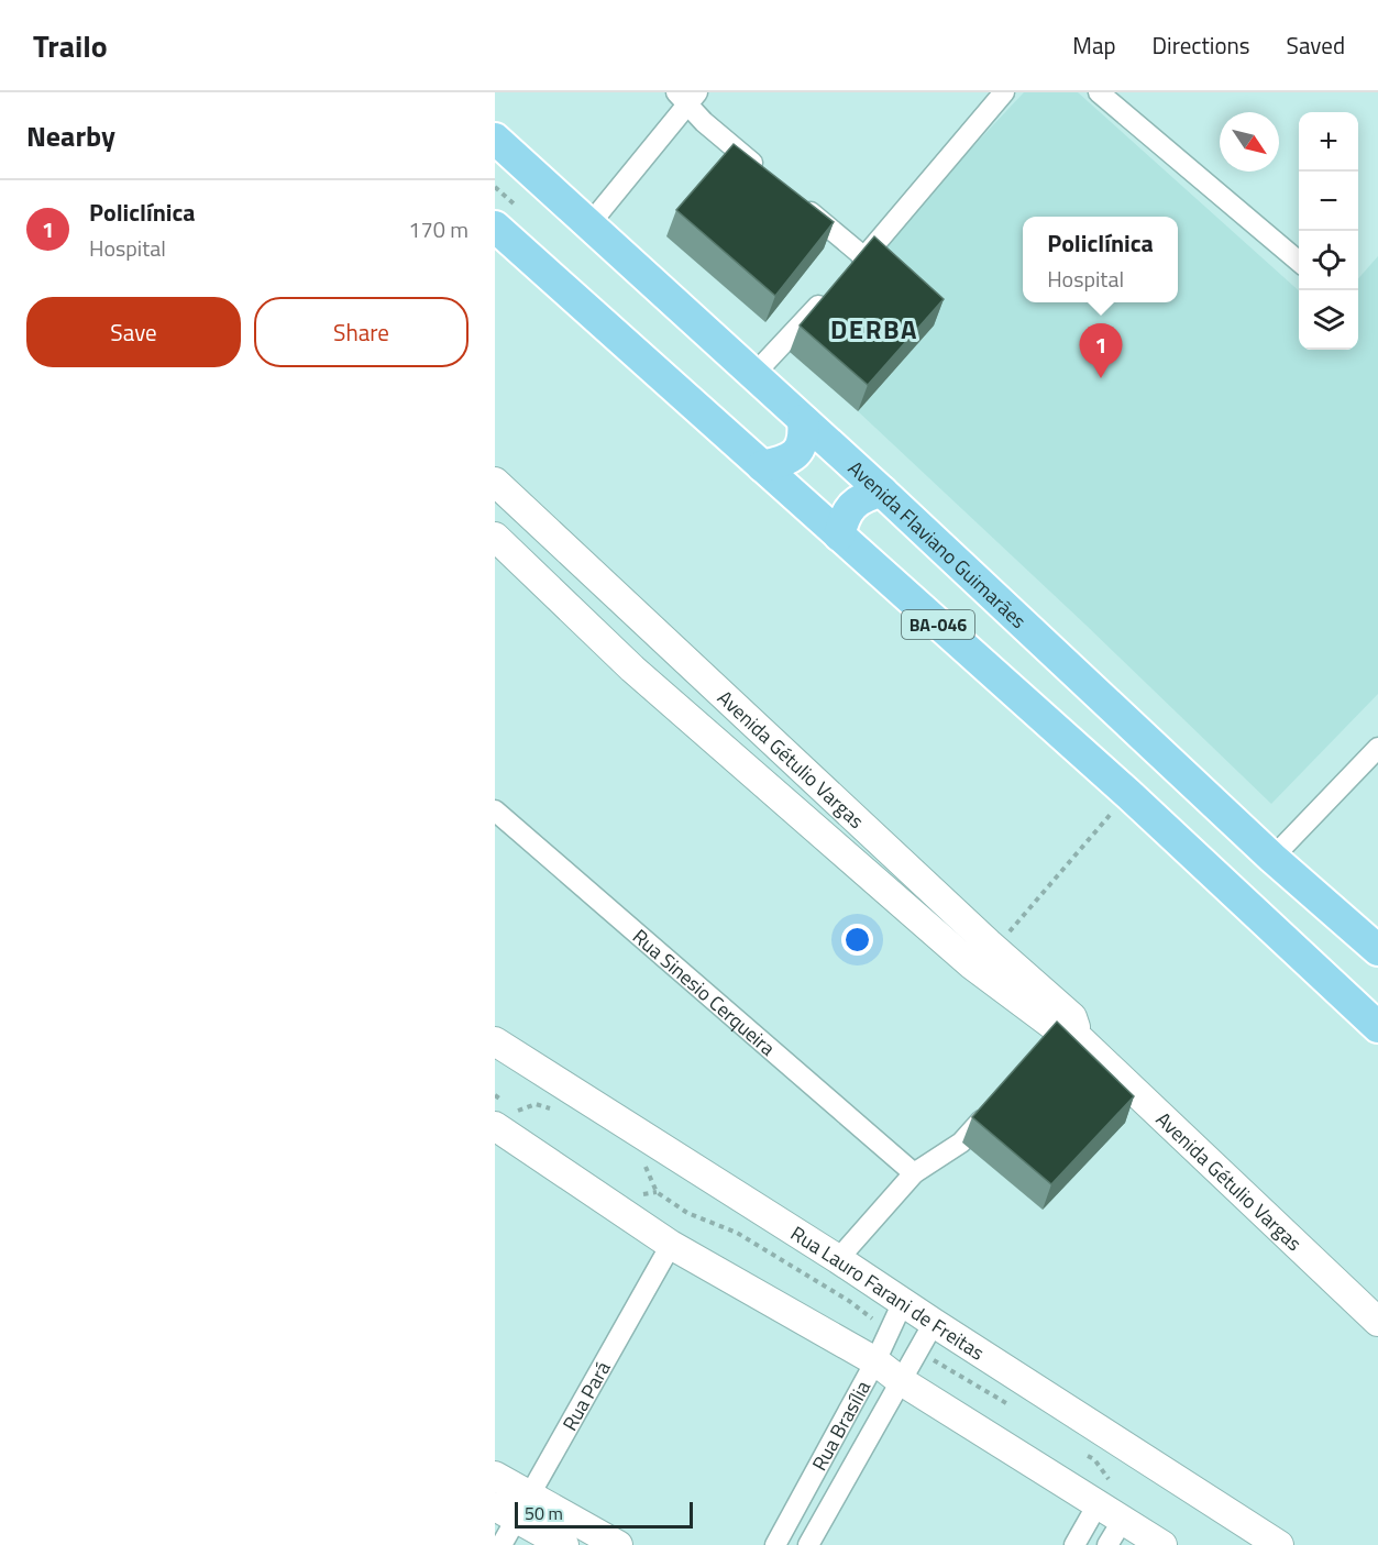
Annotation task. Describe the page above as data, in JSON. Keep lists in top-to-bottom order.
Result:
{
  "streets": {
    "main road": ["Avenida Flaviano Guimarães", "BA-046"],
    "street": [
      "Avenida Gétulio Vargas",
      "Rua Sinesio Cerqueira",
      "Rua Lauro Farani de Freitas",
      "Rua Pará",
      "Rua Brasília"
    ]
  },
  "crossings": [
    ["Rua Lauro Farani de Freitas", "Rua Brasília"]
  ],
  "districts": ["DERBA"],
  "scale_bar": "50 m",
  "north": "bottom right",
  "page": {
    "header": "Trailo",
    "nav": ["Map", "Directions", "Saved"],
    "heading": "Nearby",
    "map_buttons": ["+", "−"],
    "list": [
      {
        "mark": "1",
        "name": "Policlínica",
        "note": "Hospital",
        "value": "170 m"
      }
    ],
    "popup": ["Policlínica", "Hospital"],
    "buttons": ["Save", "Share"],
    "pins": "1",
    "scale": "50 m"
  }
}
